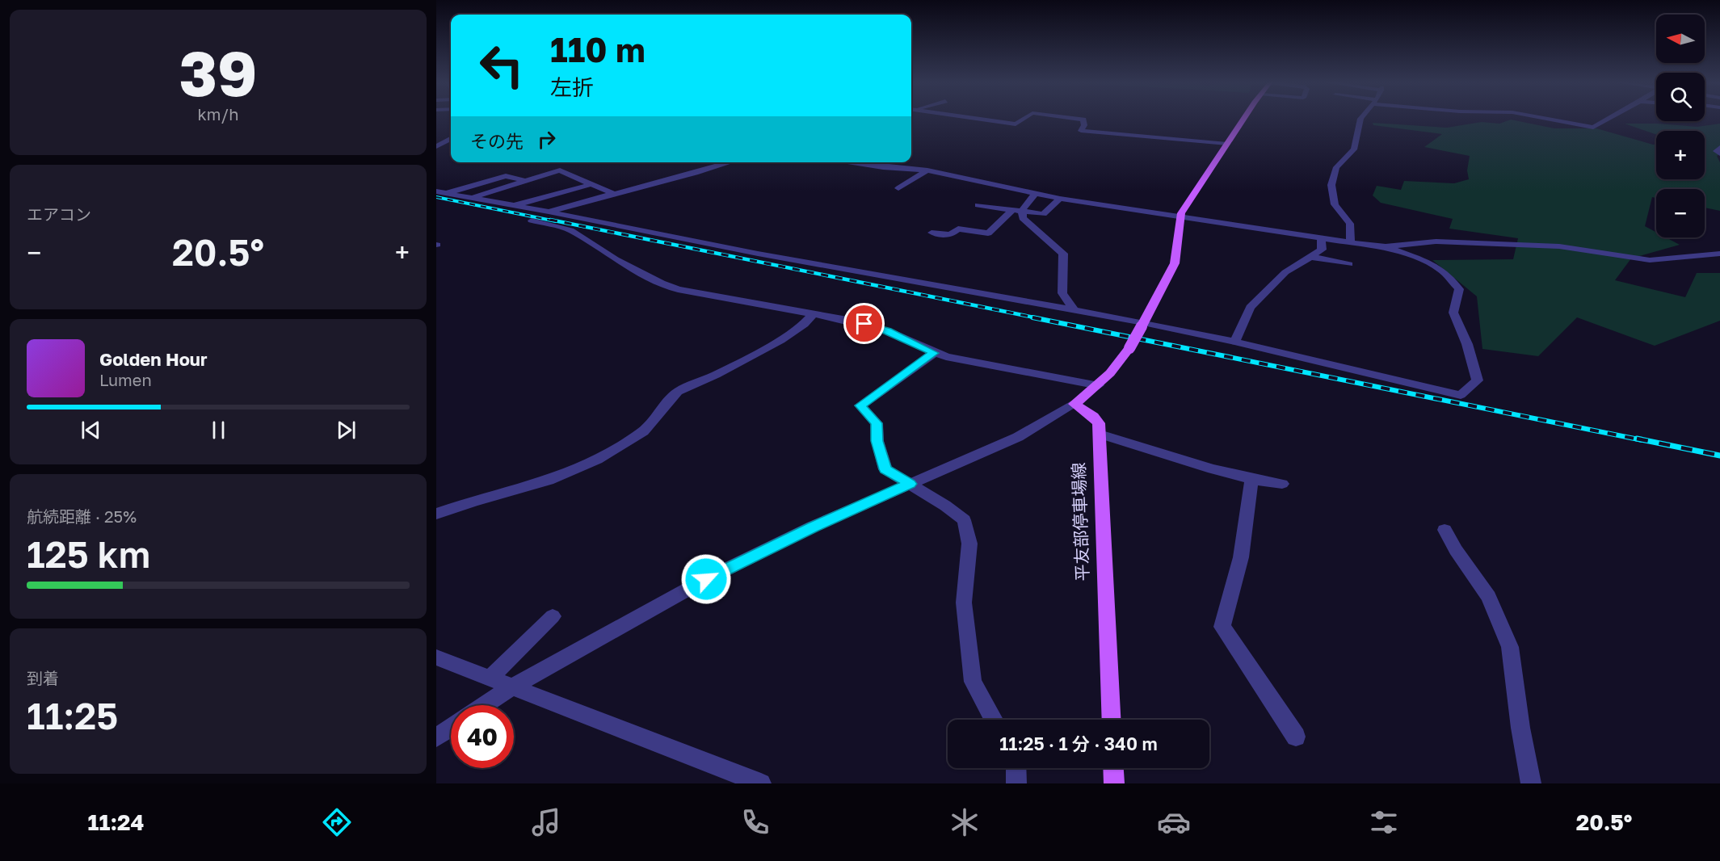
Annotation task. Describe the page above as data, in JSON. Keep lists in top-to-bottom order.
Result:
{
  "streets": {
    "main road": ["平友部停車場線"]
  },
  "north": "left",
  "page": {
    "tile": [
      ["39", "km/h"],
      "エアコン",
      ["航続距離 · 25%", "125 km"],
      ["到着", "11:25"]
    ],
    "map_buttons": ["+", "−"],
    "turn": ["110 m", "左折"],
    "then": "その先",
    "heat": ["−", "20.5°", "+"],
    "song": ["Golden Hour", "Lumen"],
    "limit": "40",
    "trip": "11:25 · 1 分 · 340 m",
    "tabs": ["11:24", "20.5°"]
  }
}
